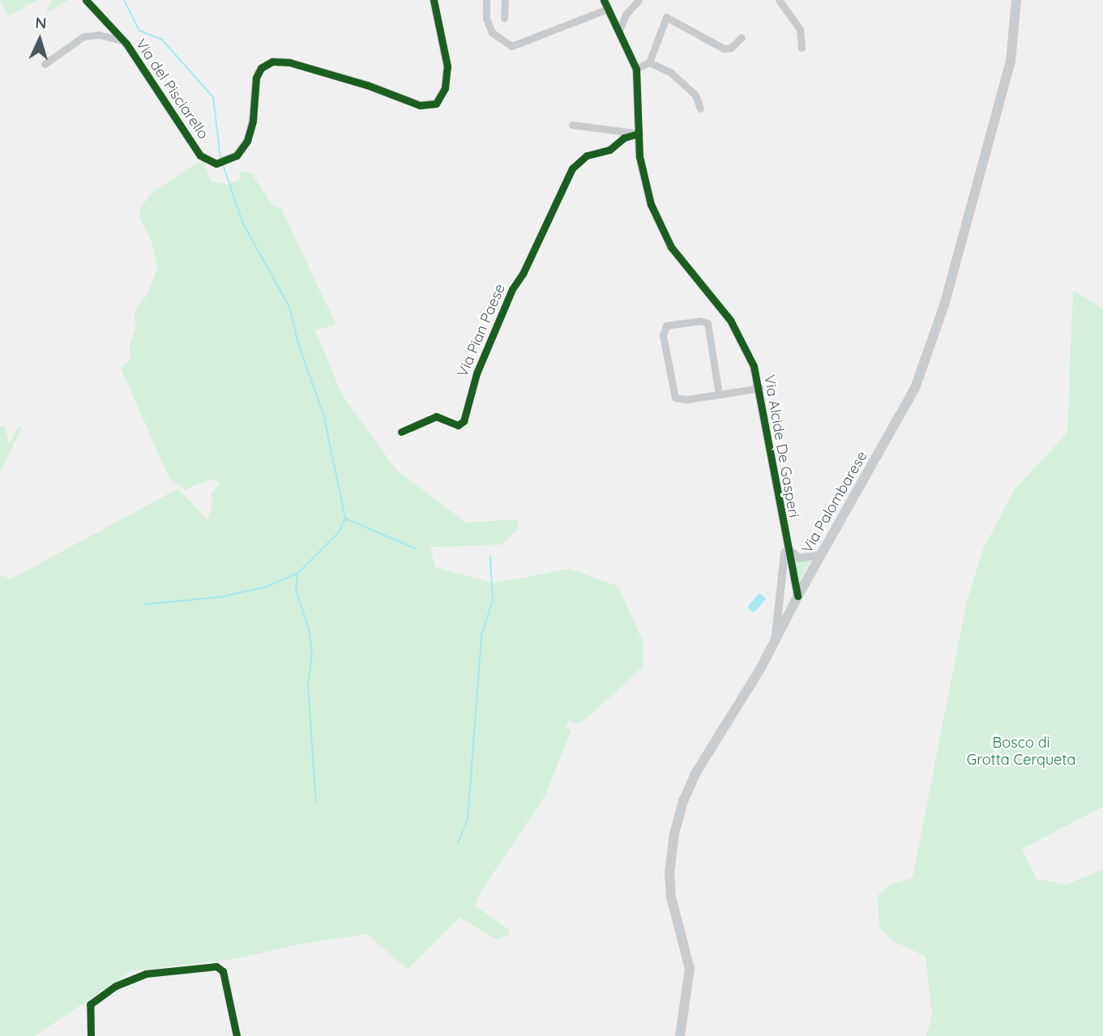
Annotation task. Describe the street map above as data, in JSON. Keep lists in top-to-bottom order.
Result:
{
  "streets": {
    "main road": ["Via Palombarese"],
    "street": ["Via del Pisciarello", "Via Pian Paese", "Via Alcide De Gasperi"]
  },
  "crossings": [
    ["Via Pian Paese", "Via Alcide De Gasperi"],
    ["Via Alcide De Gasperi", "Via Palombarese"]
  ],
  "parks": ["Bosco di Grotta Cerqueta"],
  "north": "top"
}
